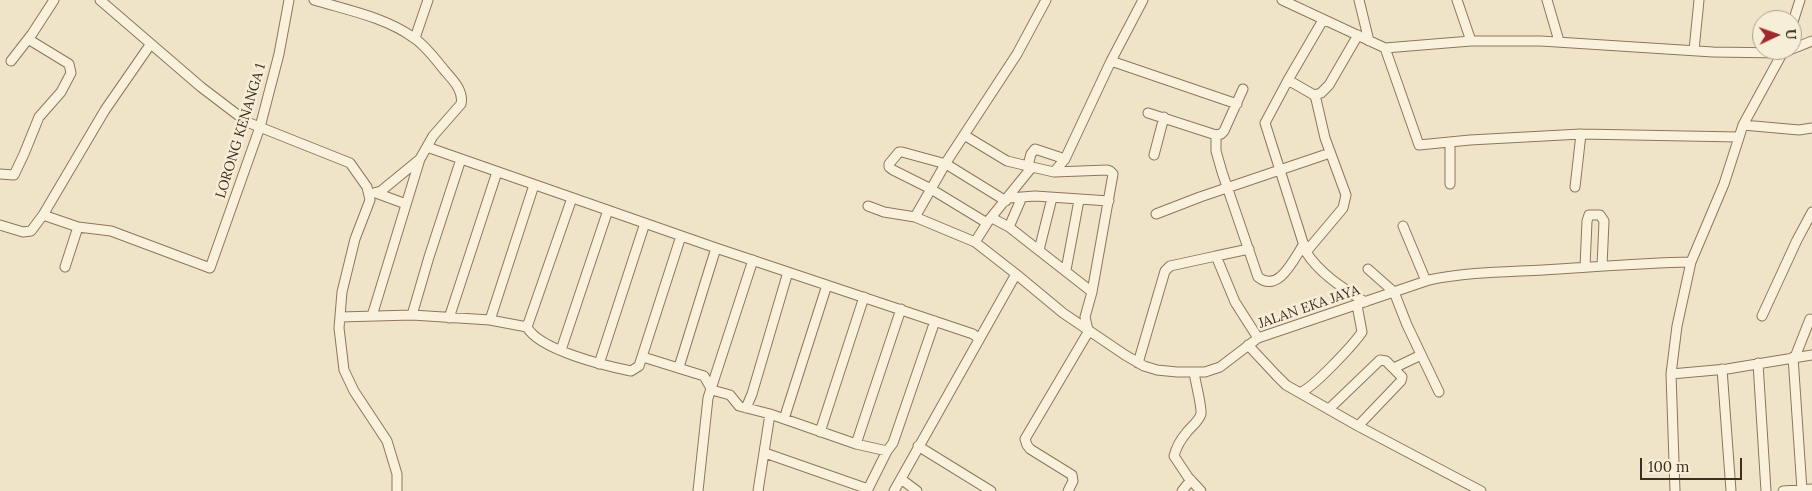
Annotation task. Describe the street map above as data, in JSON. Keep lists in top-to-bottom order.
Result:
{
  "streets": {
    "street": ["LORONG KENANGA 1", "JALAN EKA JAYA"]
  },
  "scale_bar": "100 m",
  "north": "right"
}
